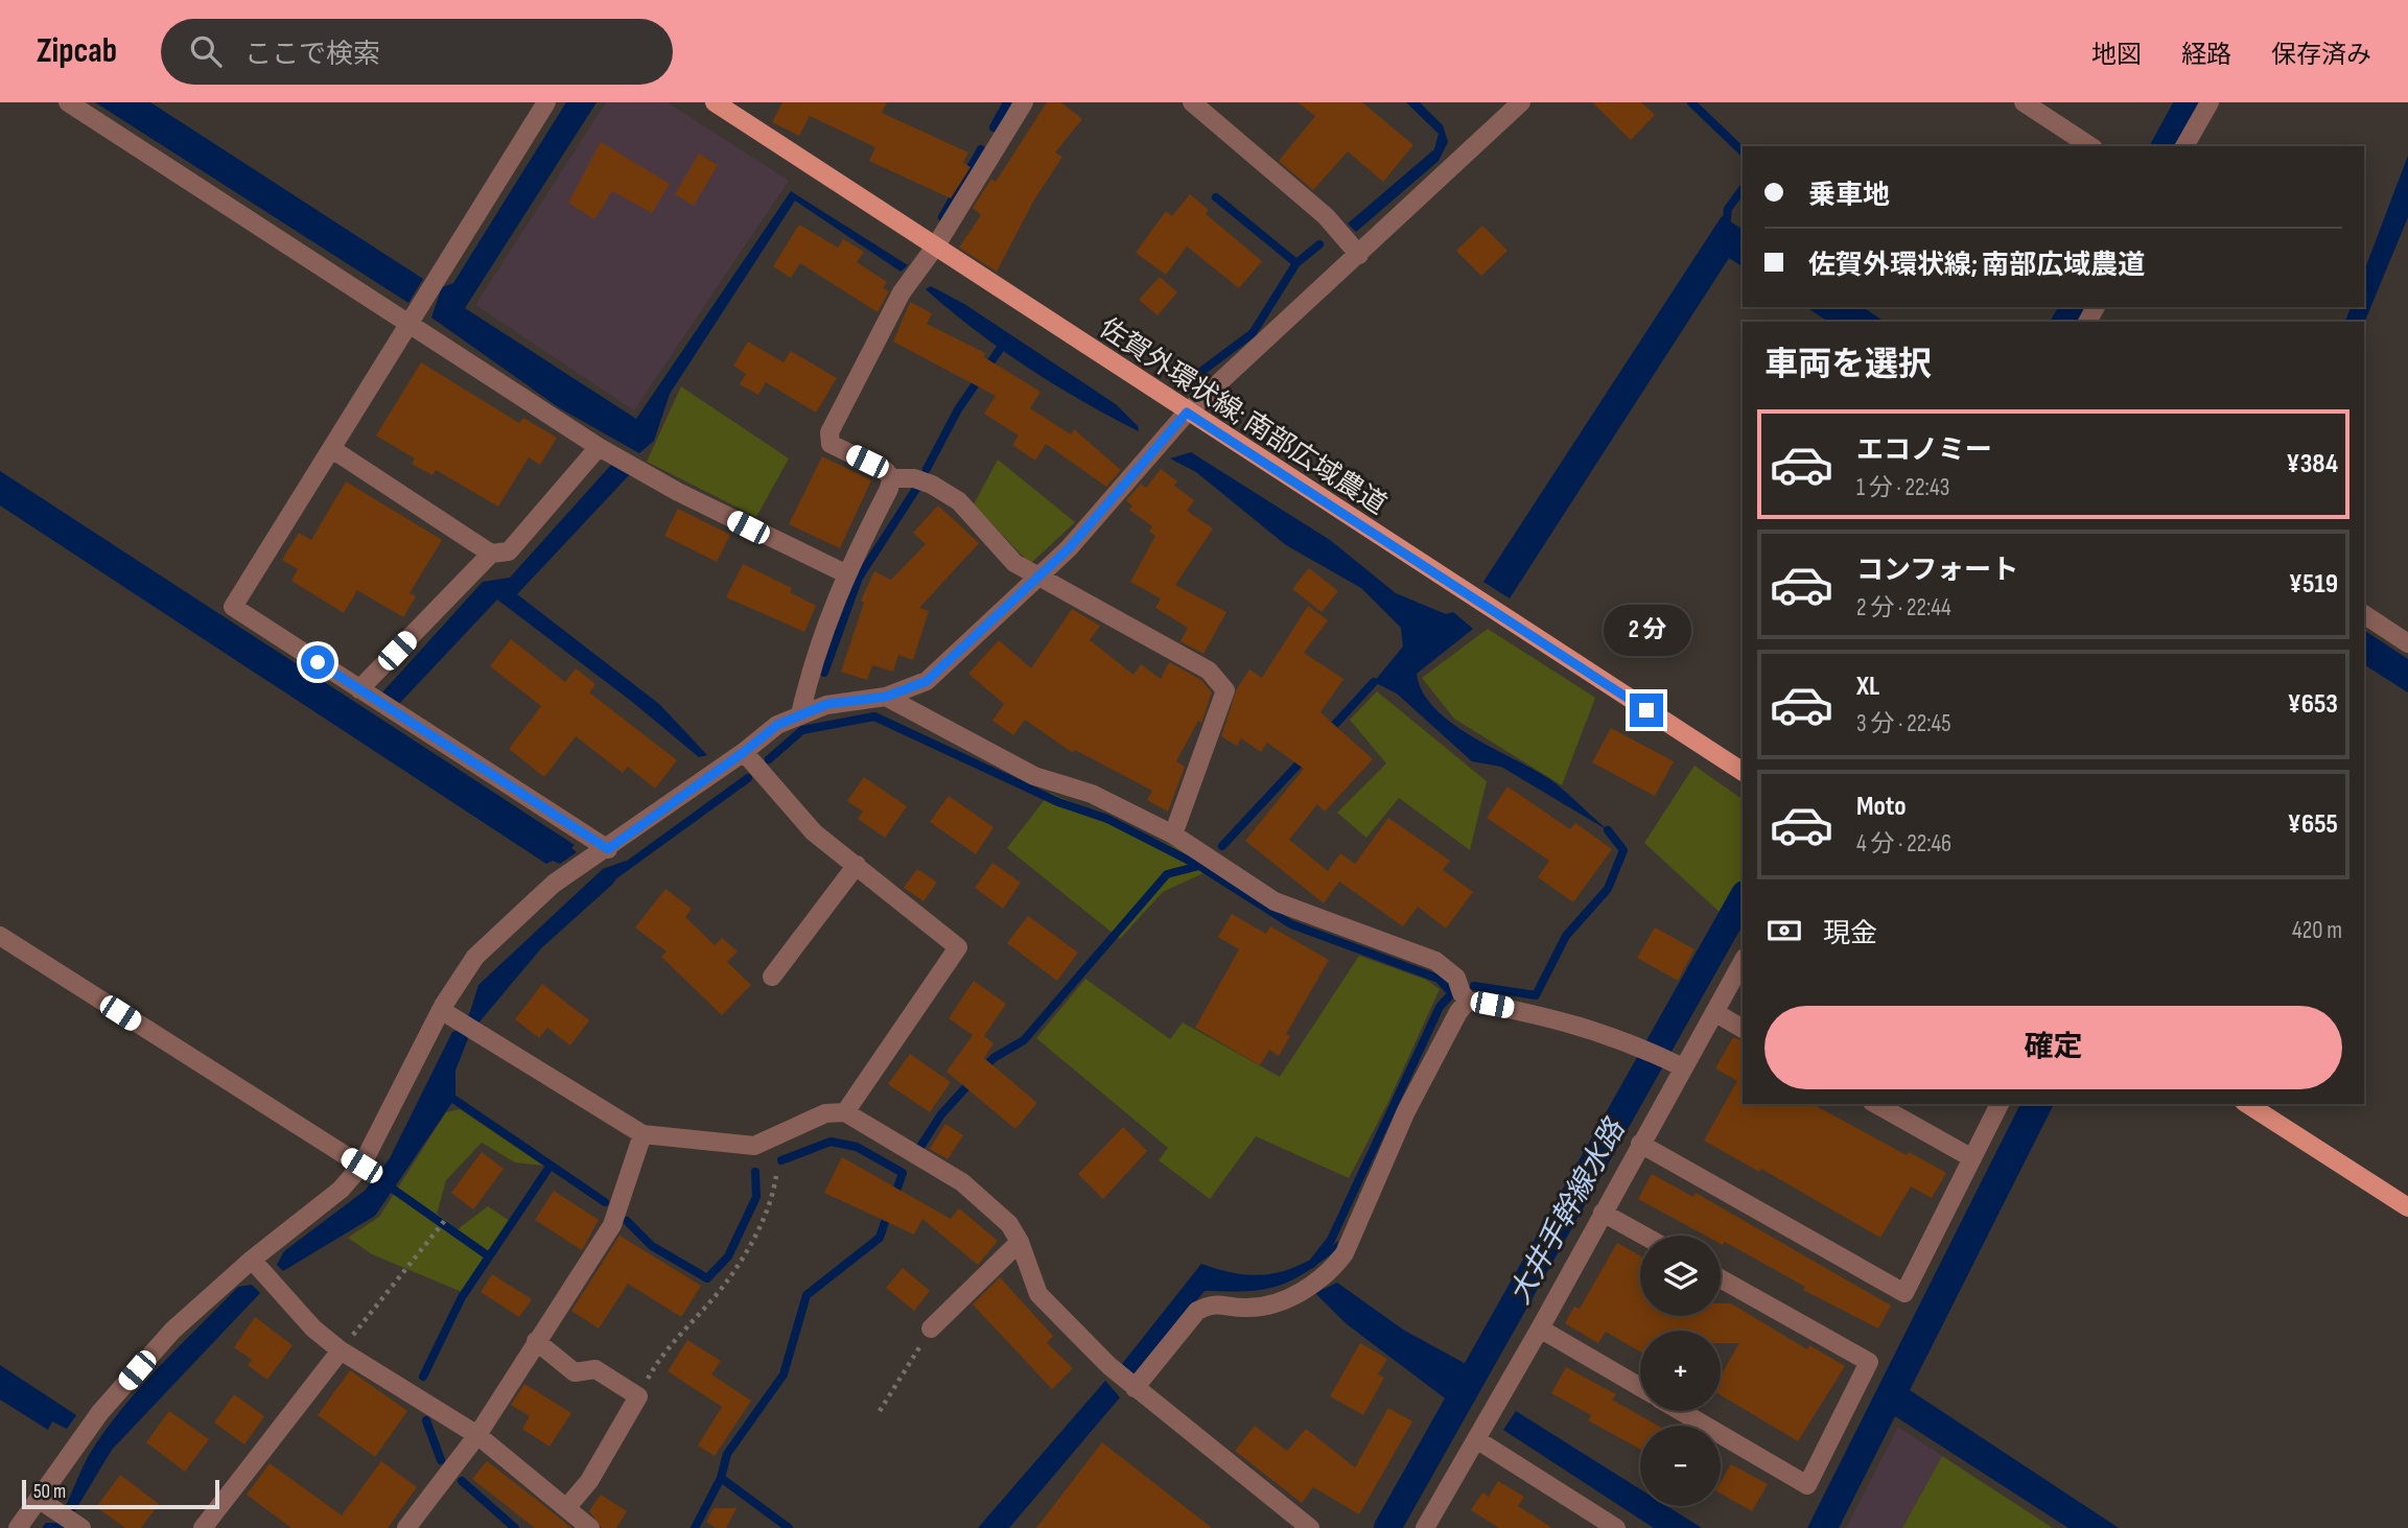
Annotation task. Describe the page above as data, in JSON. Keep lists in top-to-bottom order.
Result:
{
  "streets": {
    "main road": ["佐賀外環状線; 南部広域農道"]
  },
  "water": ["大井手幹線水路"],
  "scale_bar": "50 m",
  "page": {
    "header": "Zipcab",
    "search": "ここで検索",
    "nav": ["地図", "経路", "保存済み"],
    "banner": ["乗車地", "佐賀外環状線; 南部広域農道"],
    "heading": "車両を選択",
    "list": [
      {
        "name": "エコノミー",
        "note": "1 分 · 22:43",
        "value": "¥384"
      },
      {
        "name": "コンフォート",
        "note": "2 分 · 22:44",
        "value": "¥519"
      },
      {
        "name": "XL",
        "note": "3 分 · 22:45",
        "value": "¥653"
      },
      {
        "name": "Moto",
        "note": "4 分 · 22:46",
        "value": "¥655"
      }
    ],
    "bubble": "2 分",
    "pay": ["現金", "420 m"],
    "buttons": "確定",
    "map_buttons": ["+", "−"],
    "scale": "50 m"
  }
}
